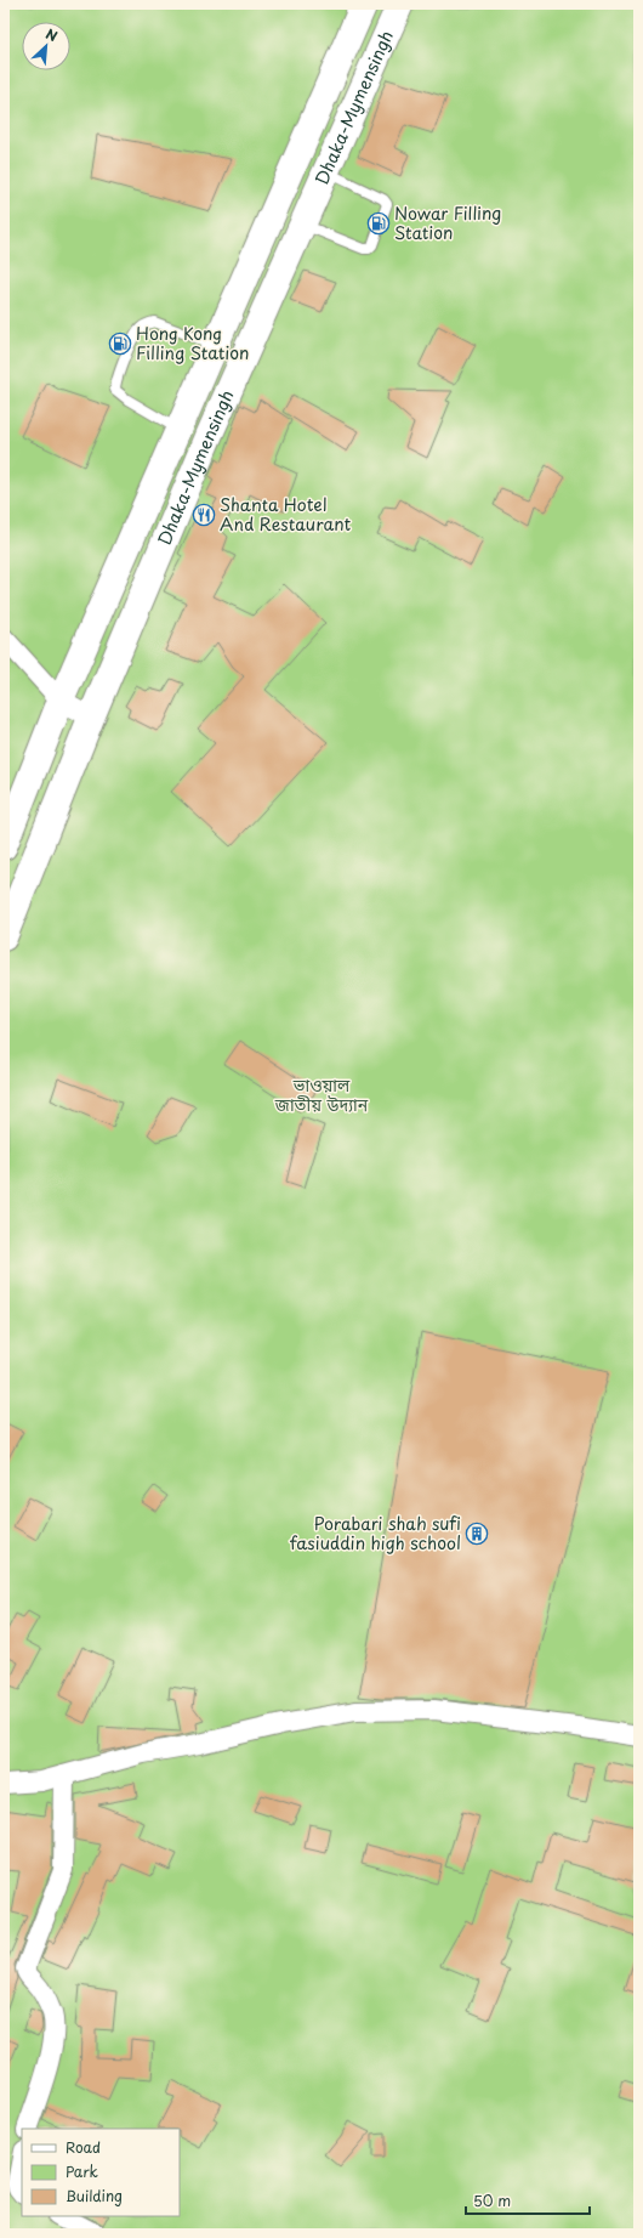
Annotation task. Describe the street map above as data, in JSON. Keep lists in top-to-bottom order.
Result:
{
  "streets": {
    "highway": ["Dhaka-Mymensingh"]
  },
  "parks": ["ভাওয়াল জাতীয় উদ্যান"],
  "places": {
    "fuel station": ["Nowar Filling Station", "Hong Kong Filling Station"],
    "restaurant": ["Shanta Hotel And Restaurant"],
    "building": ["Porabari shah sufi fasiuddin high school"]
  },
  "legend": ["Road", "Park", "Building"],
  "scale_bar": "50 m",
  "north": "top right"
}
